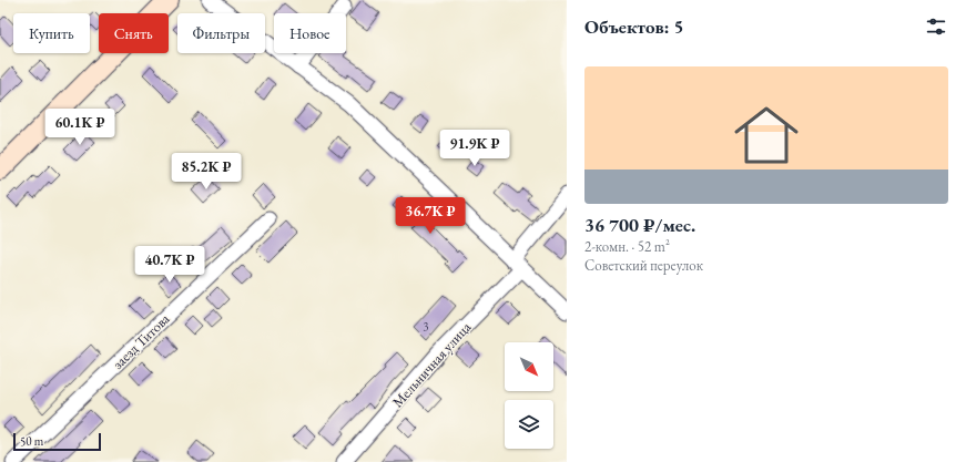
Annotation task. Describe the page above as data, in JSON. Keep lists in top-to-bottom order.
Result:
{
  "streets": {
    "street": ["заезд Титова", "Мельничная улица"]
  },
  "house_numbers": ["3"],
  "scale_bar": "50 m",
  "north": "bottom right",
  "page": {
    "heading": "Объектов: 5",
    "chip": [
      "Купить",
      "Снять",
      "Фильтры",
      "Новое"
    ],
    "list": [
      {
        "name": "36 700 ₽/мес.",
        "note": "2-комн. · 52 m² · Советский переулок"
      }
    ],
    "price": [
      "60.1K ₽",
      "91.9K ₽",
      "85.2K ₽",
      "36.7K ₽",
      "40.7K ₽"
    ],
    "scale": "50 m"
  }
}
